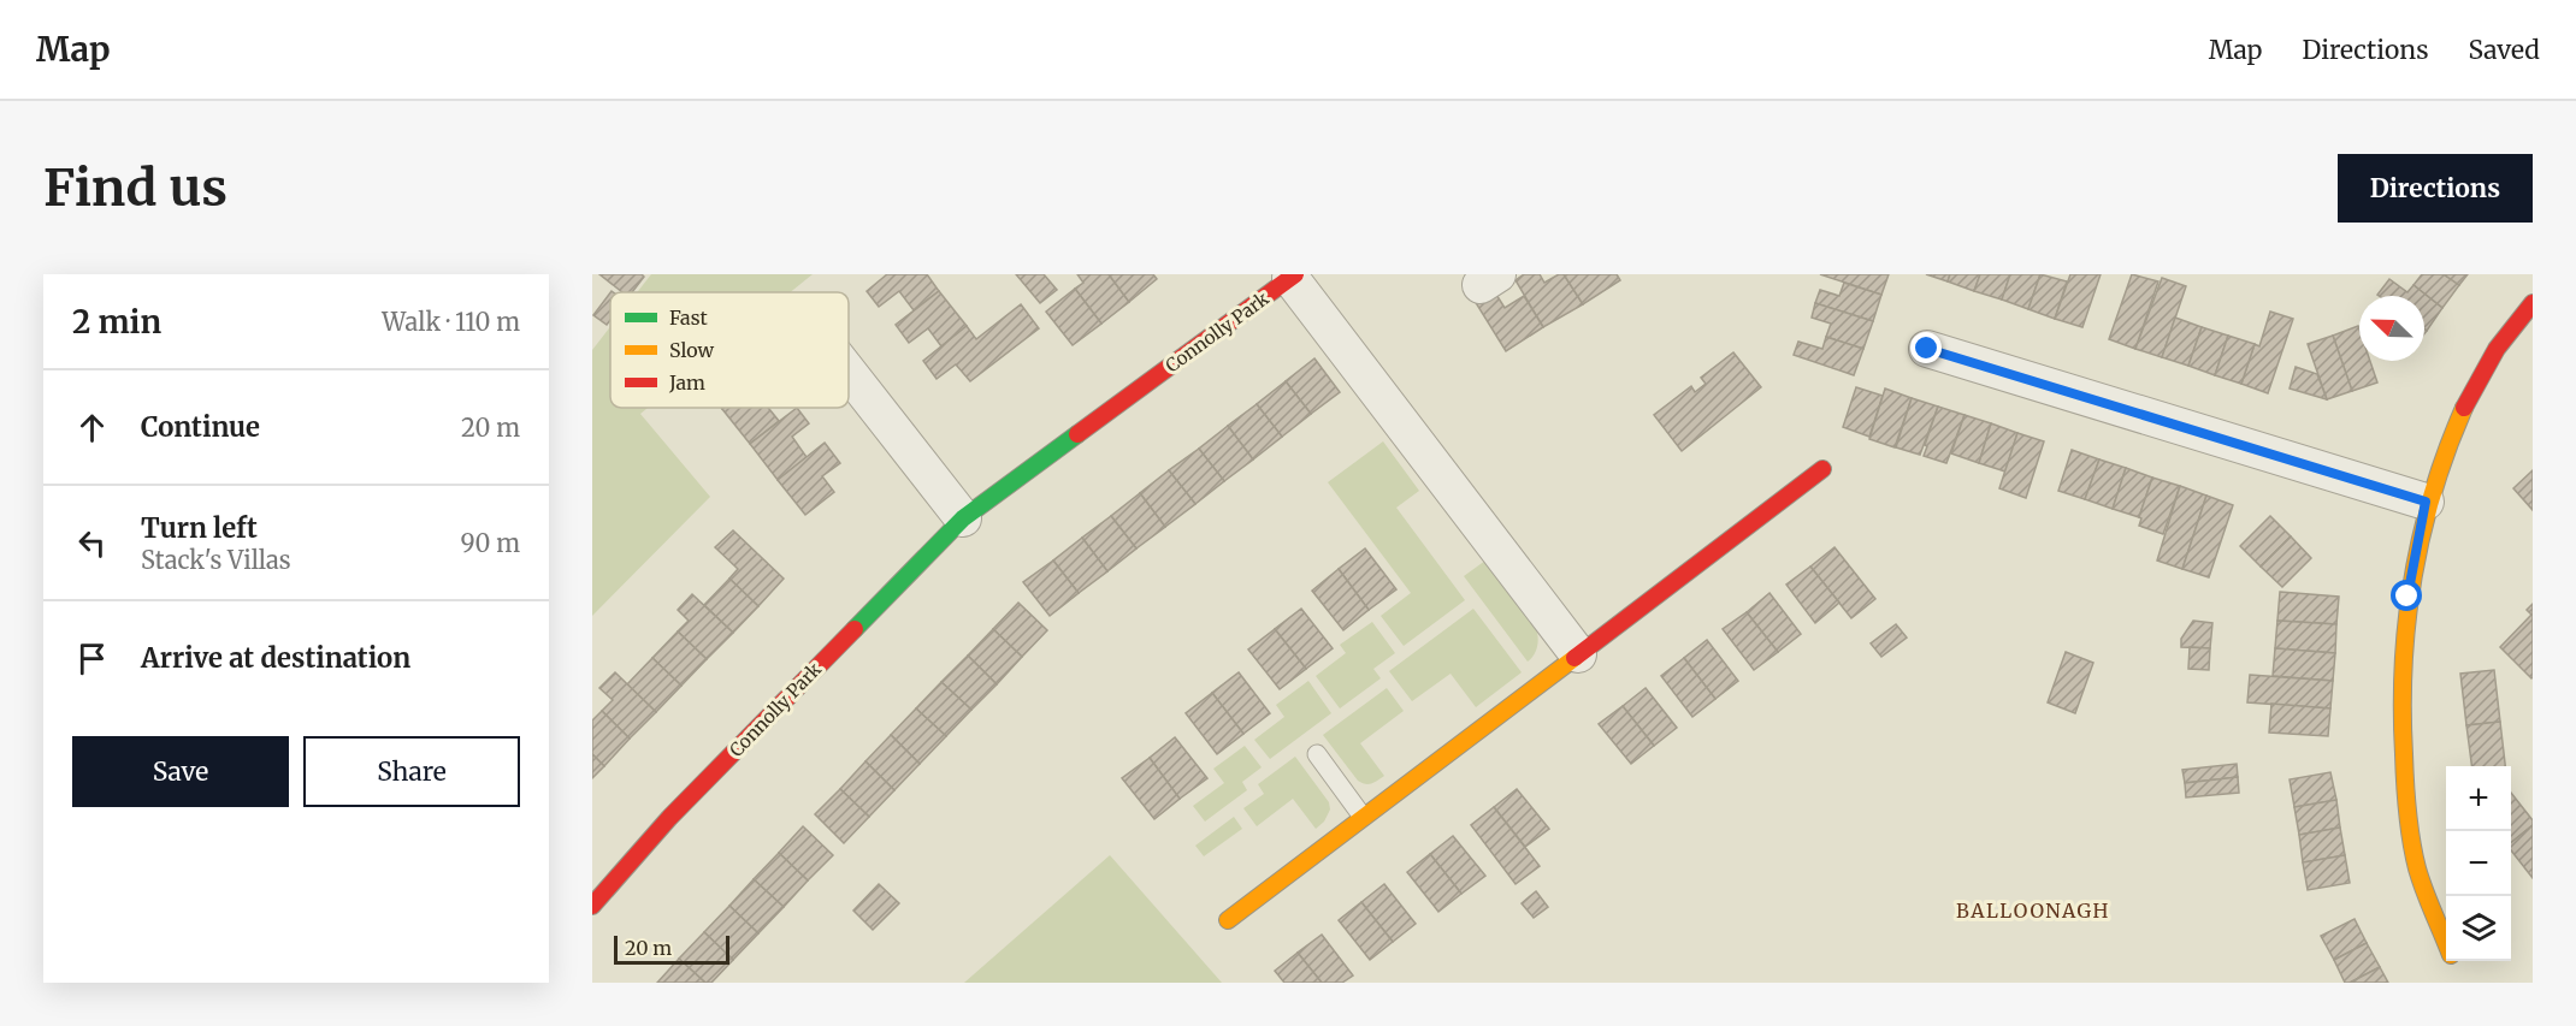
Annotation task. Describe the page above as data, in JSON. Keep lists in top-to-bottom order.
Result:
{
  "streets": {
    "street": ["Connolly Park"]
  },
  "districts": ["BALLOONAGH"],
  "legend": ["Fast", "Slow", "Jam"],
  "scale_bar": "20 m",
  "north": "top left",
  "page": {
    "header": "Map",
    "nav": ["Map", "Directions", "Saved"],
    "buttons": [
      "Directions",
      ["Save", "Share"]
    ],
    "title": "Find us",
    "heading": ["2 min", "Walk · 110 m"],
    "list": [
      ["Continue", "20 m"],
      ["Turn left", "Stack's Villas", "90 m"],
      "Arrive at destination"
    ],
    "map_buttons": ["+", "−"],
    "scale": "20 m"
  }
}
